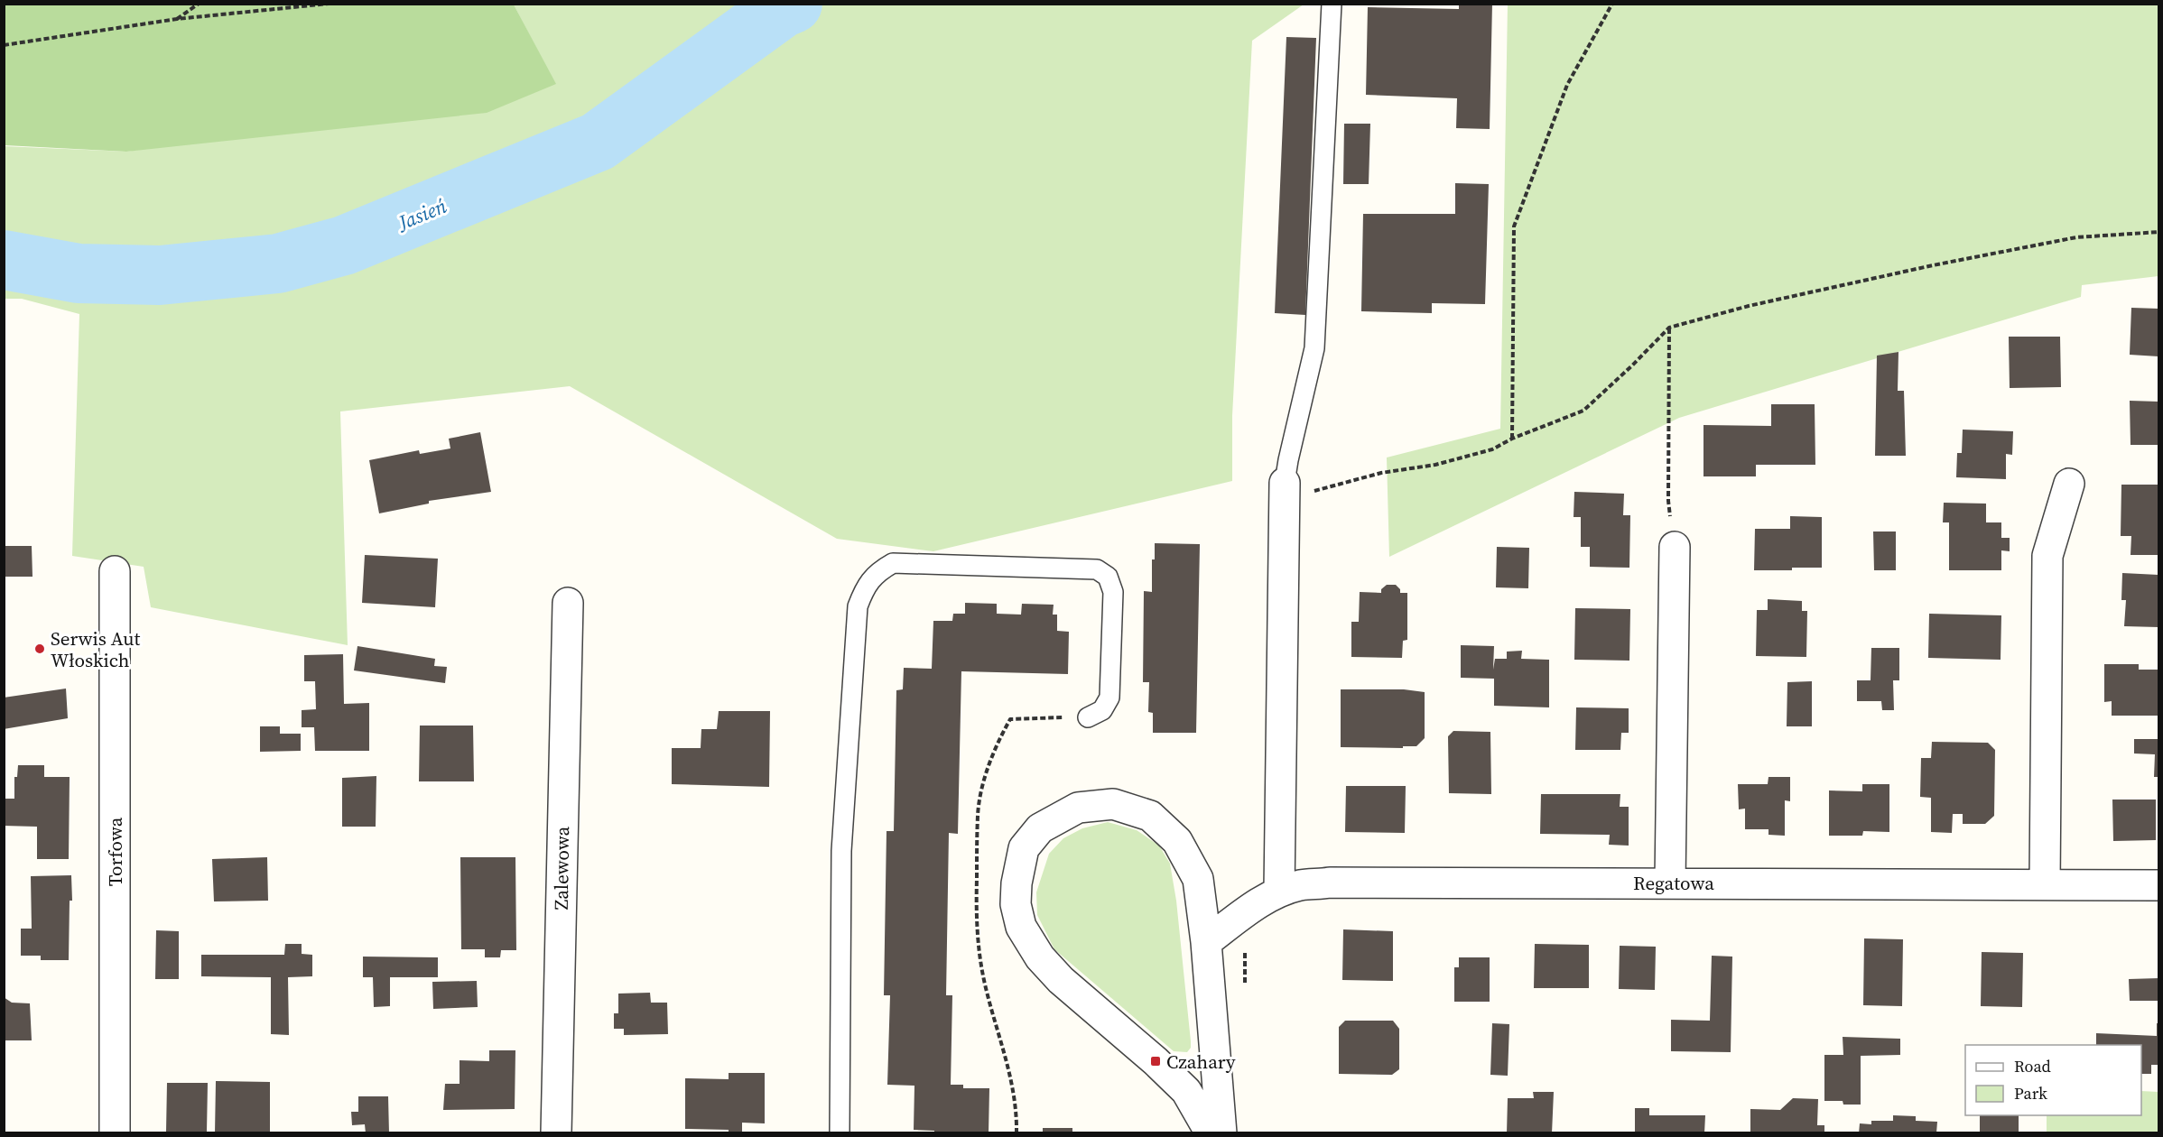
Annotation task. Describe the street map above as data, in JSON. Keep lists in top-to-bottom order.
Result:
{
  "streets": {
    "street": ["Torfowa", "Zalewowa", "Regatowa"]
  },
  "water": ["Jasień"],
  "places": {
    "other": ["Serwis Aut Włoskich"],
    "transit": ["Czahary"]
  },
  "legend": ["Road", "Park"]
}
